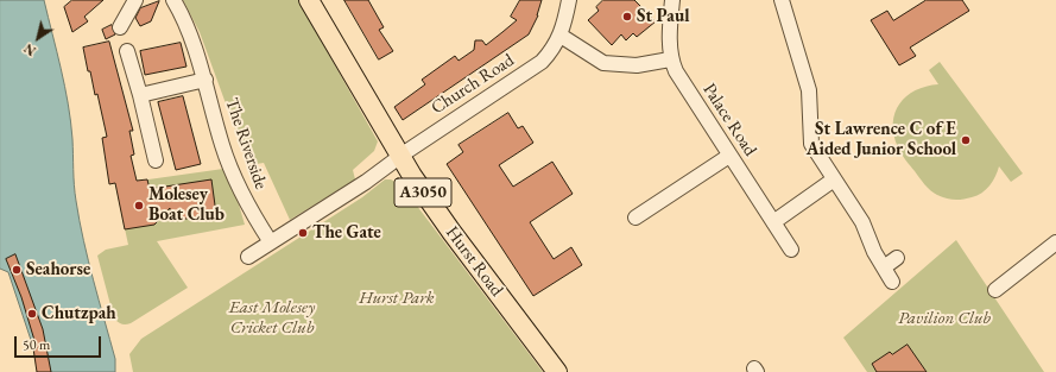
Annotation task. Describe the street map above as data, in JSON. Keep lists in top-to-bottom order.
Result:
{
  "streets": {
    "main road": ["A3050", "Hurst Road"],
    "street": ["Church Road", "Palace Road", "The Riverside"]
  },
  "crossings": [
    ["Church Road", "The Riverside"],
    ["Church Road", "Hurst Road"]
  ],
  "parks": ["Hurst Park", "East Molesey Cricket Club", "Pavilion Club"],
  "places": [
    "St Paul",
    "St Lawrence C of E Aided Junior School",
    "Molesey Boat Club",
    "The Gate",
    "Seahorse",
    "Chutzpah"
  ],
  "scale_bar": "50 m",
  "north": "bottom left"
}
